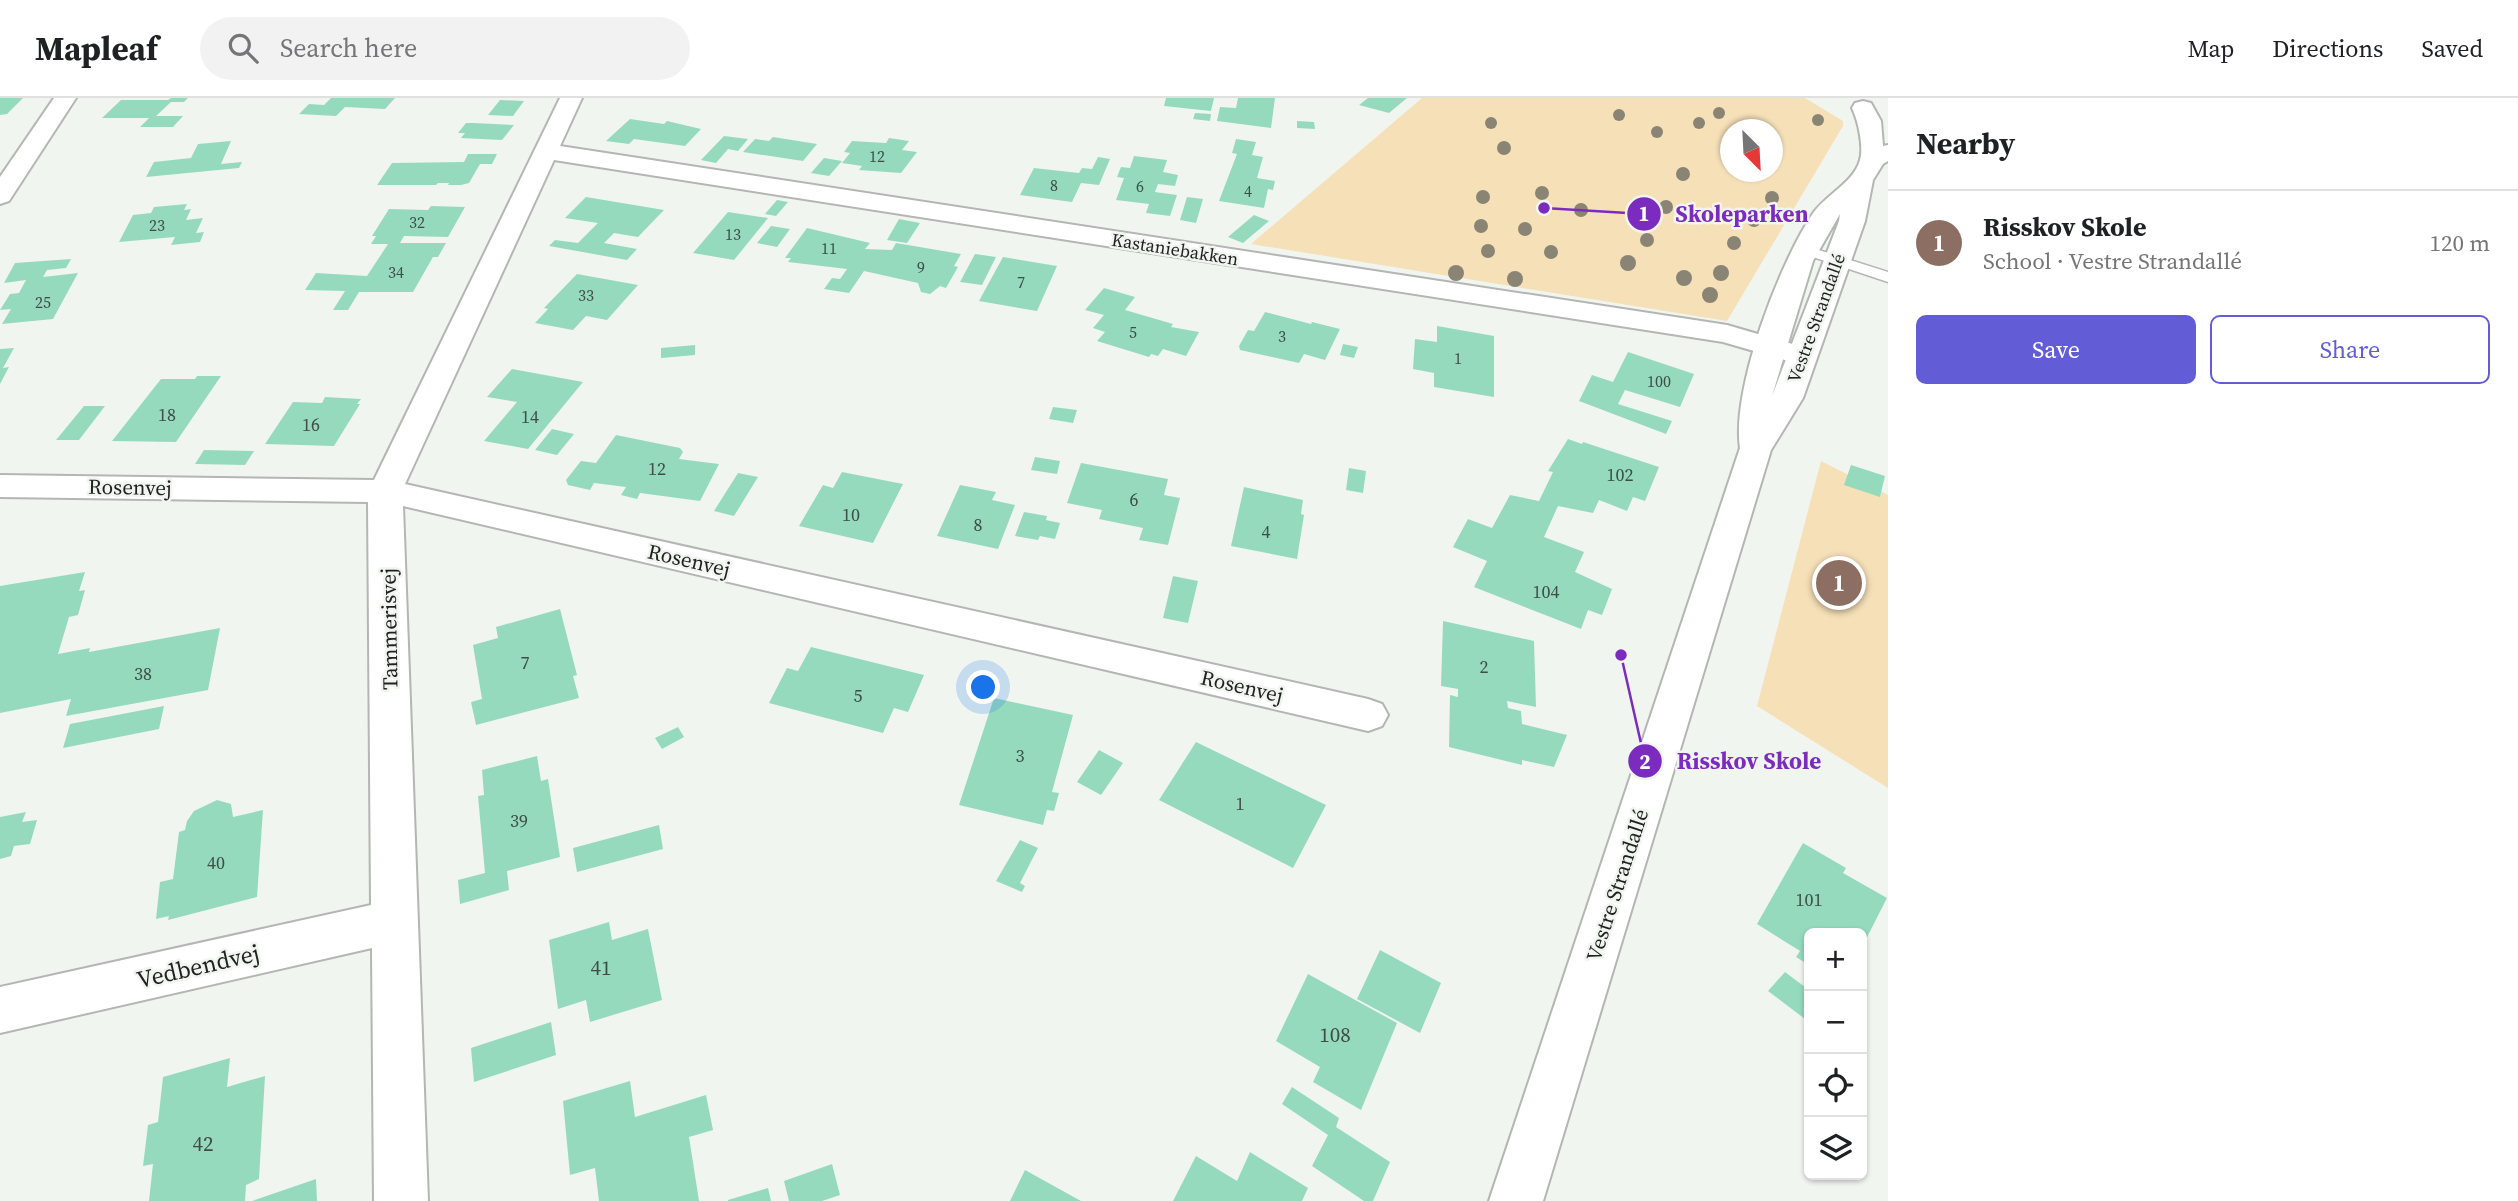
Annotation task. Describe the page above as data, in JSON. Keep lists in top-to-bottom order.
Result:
{
  "streets": {
    "street": [
      "Kastaniebakken",
      "Vestre Strandallé",
      "Rosenvej",
      "Tammerisvej",
      "Vedbendvej"
    ]
  },
  "crossings": [
    ["Kastaniebakken", "Vestre Strandallé"],
    ["Kastaniebakken", "Tammerisvej"],
    ["Rosenvej", "Tammerisvej"],
    ["Tammerisvej", "Vedbendvej"]
  ],
  "places": ["Skoleparken", "Risskov Skole"],
  "house_numbers": [
    "12",
    "8",
    "6",
    "4",
    "32",
    "23",
    "13",
    "11",
    "9",
    "34",
    "7",
    "33",
    "25",
    "5",
    "3",
    "1",
    "100",
    "18",
    "14",
    "16",
    "12",
    "102",
    "6",
    "10",
    "8",
    "4",
    "104",
    "7",
    "2",
    "38",
    "5",
    "3",
    "1",
    "39",
    "40",
    "101",
    "41",
    "108",
    "42"
  ],
  "north": "bottom right",
  "page": {
    "header": "Mapleaf",
    "search": "Search here",
    "nav": ["Map", "Directions", "Saved"],
    "heading": "Nearby",
    "list": [
      {
        "mark": "1",
        "name": "Risskov Skole",
        "note": "School · Vestre Strandallé",
        "value": "120 m"
      }
    ],
    "buttons": ["Save", "Share"],
    "pins": "1",
    "map_buttons": ["+", "−"]
  }
}
